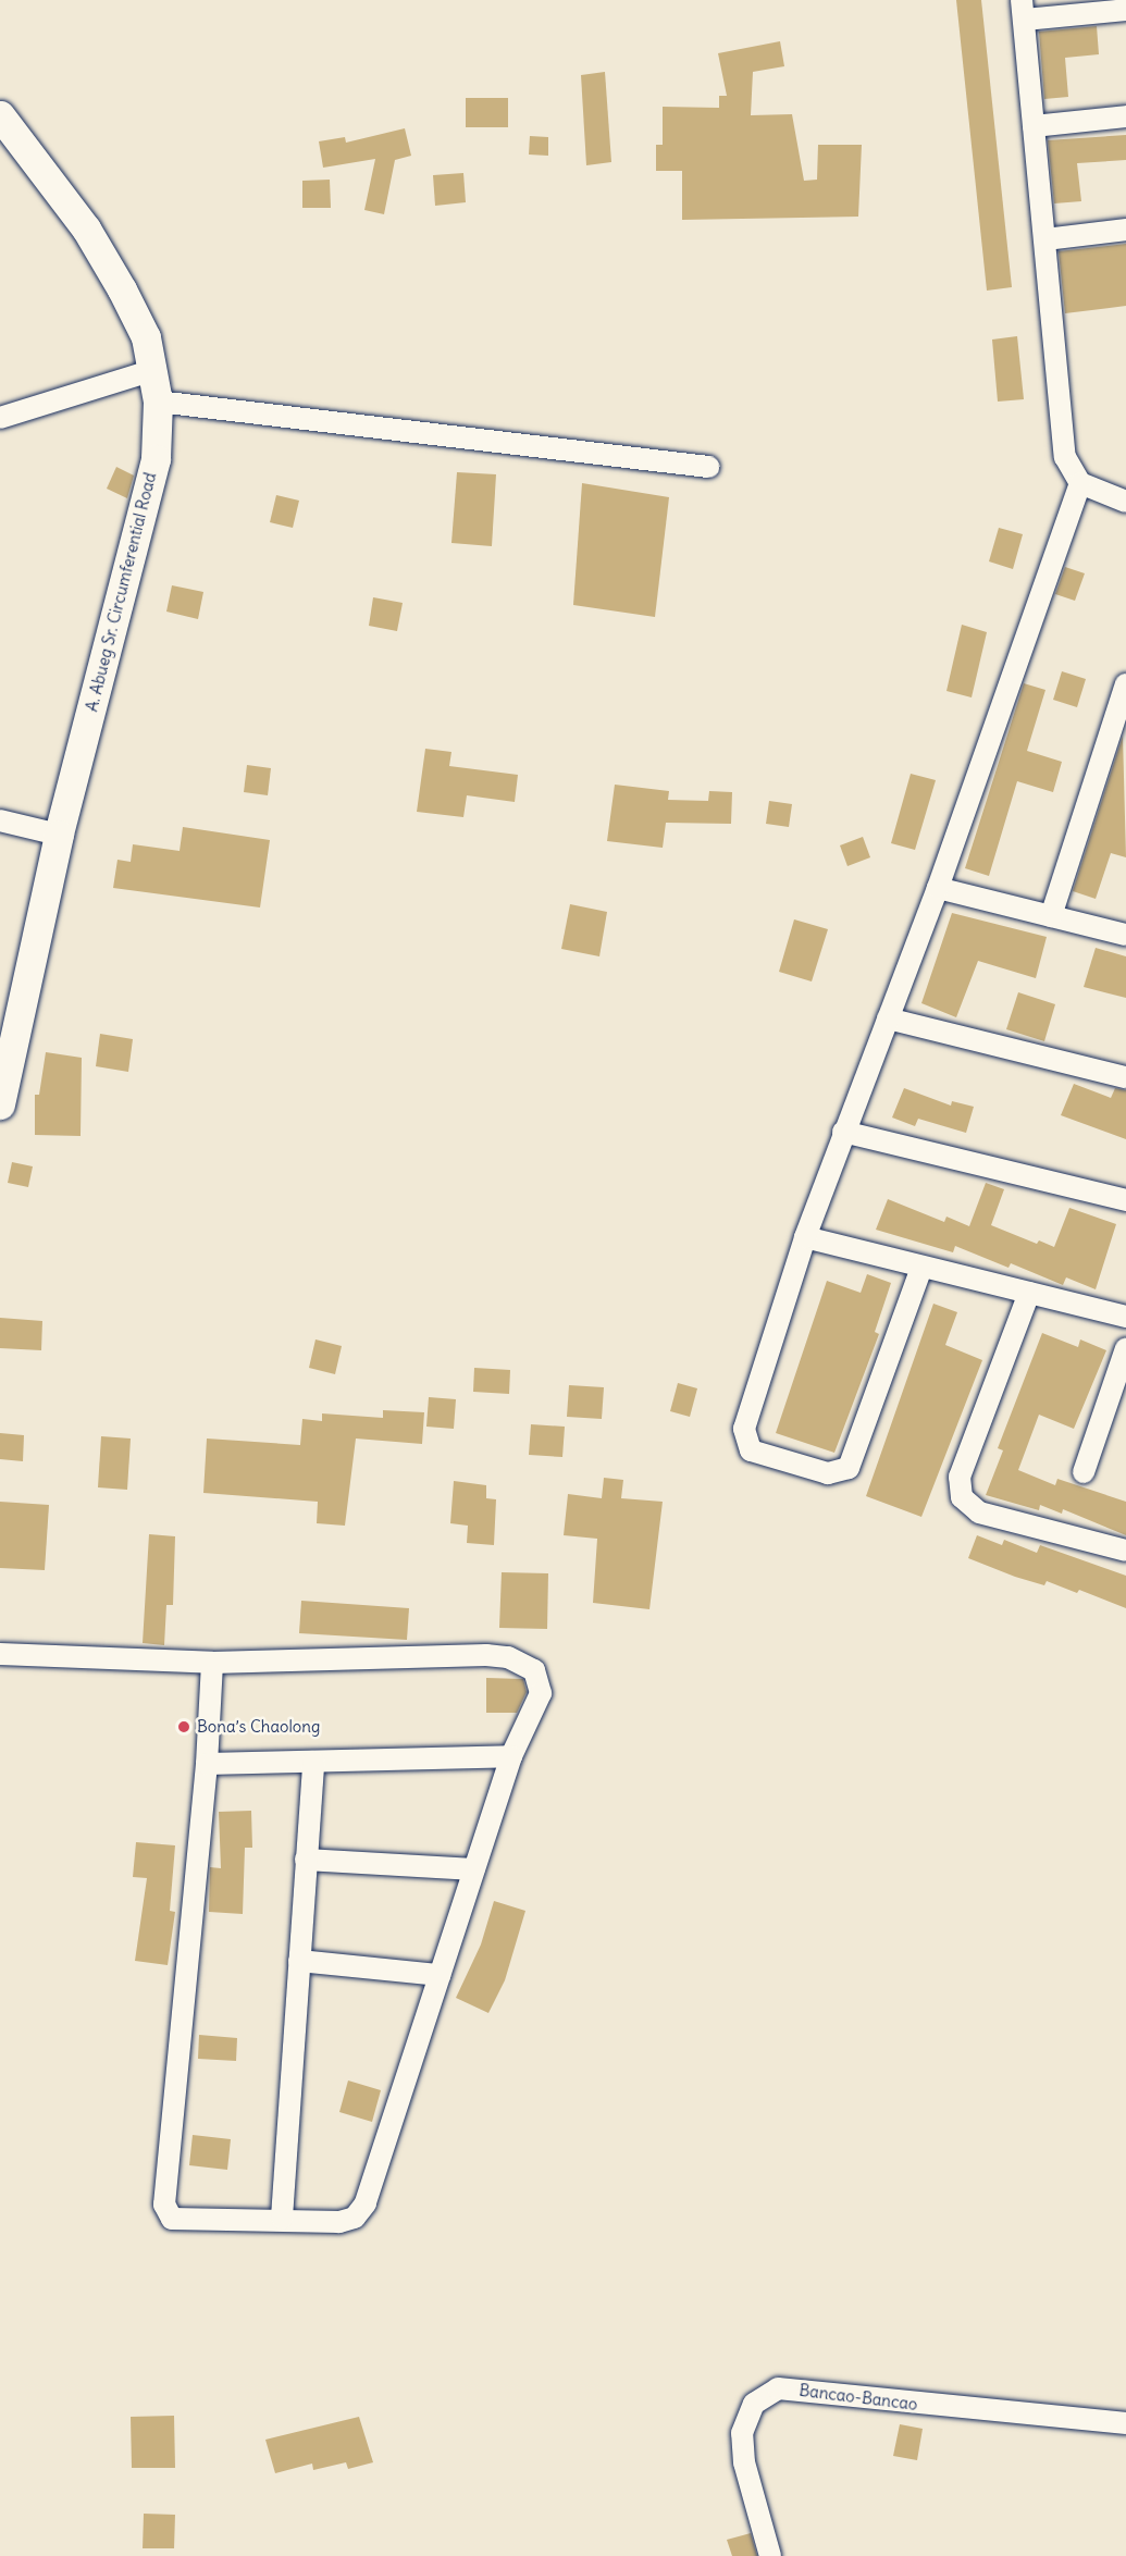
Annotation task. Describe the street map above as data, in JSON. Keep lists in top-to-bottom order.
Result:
{
  "streets": {
    "street": ["A. Abueg Sr. Circumferential Road", "Bancao-Bancao"]
  },
  "places": ["Bona’s Chaolong"]
}
